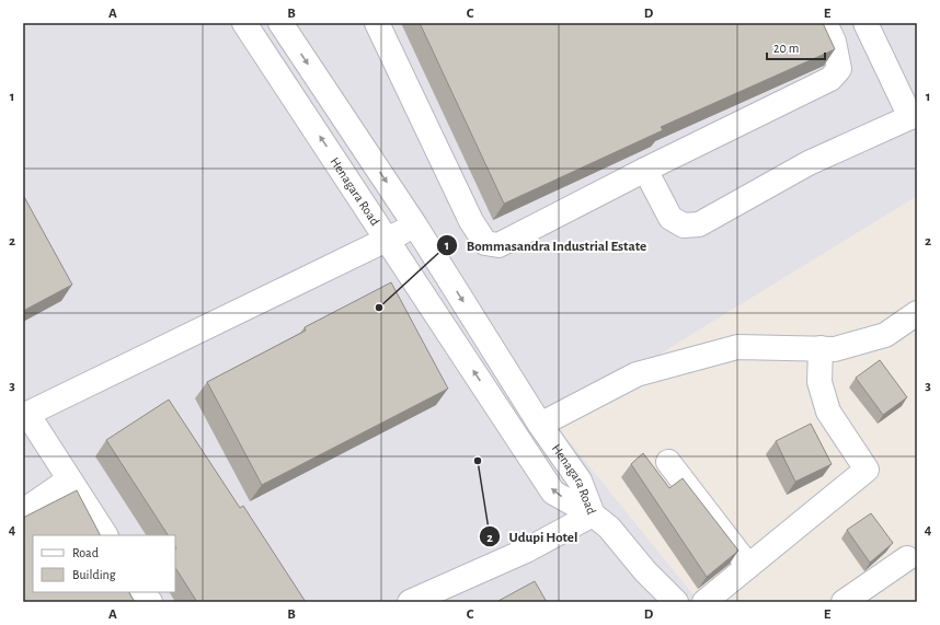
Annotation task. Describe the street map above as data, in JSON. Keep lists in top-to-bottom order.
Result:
{
  "streets": {
    "street": ["Henagara Road"]
  },
  "places": ["Bommasandra Industrial Estate", "Udupi Hotel"],
  "legend": ["Road", "Building"],
  "scale_bar": "20 m",
  "grid": {
    "columns": [
      "A",
      "B",
      "C",
      "D",
      "E"
    ],
    "rows": [
      "1",
      "2",
      "3",
      "4"
    ]
  }
}
